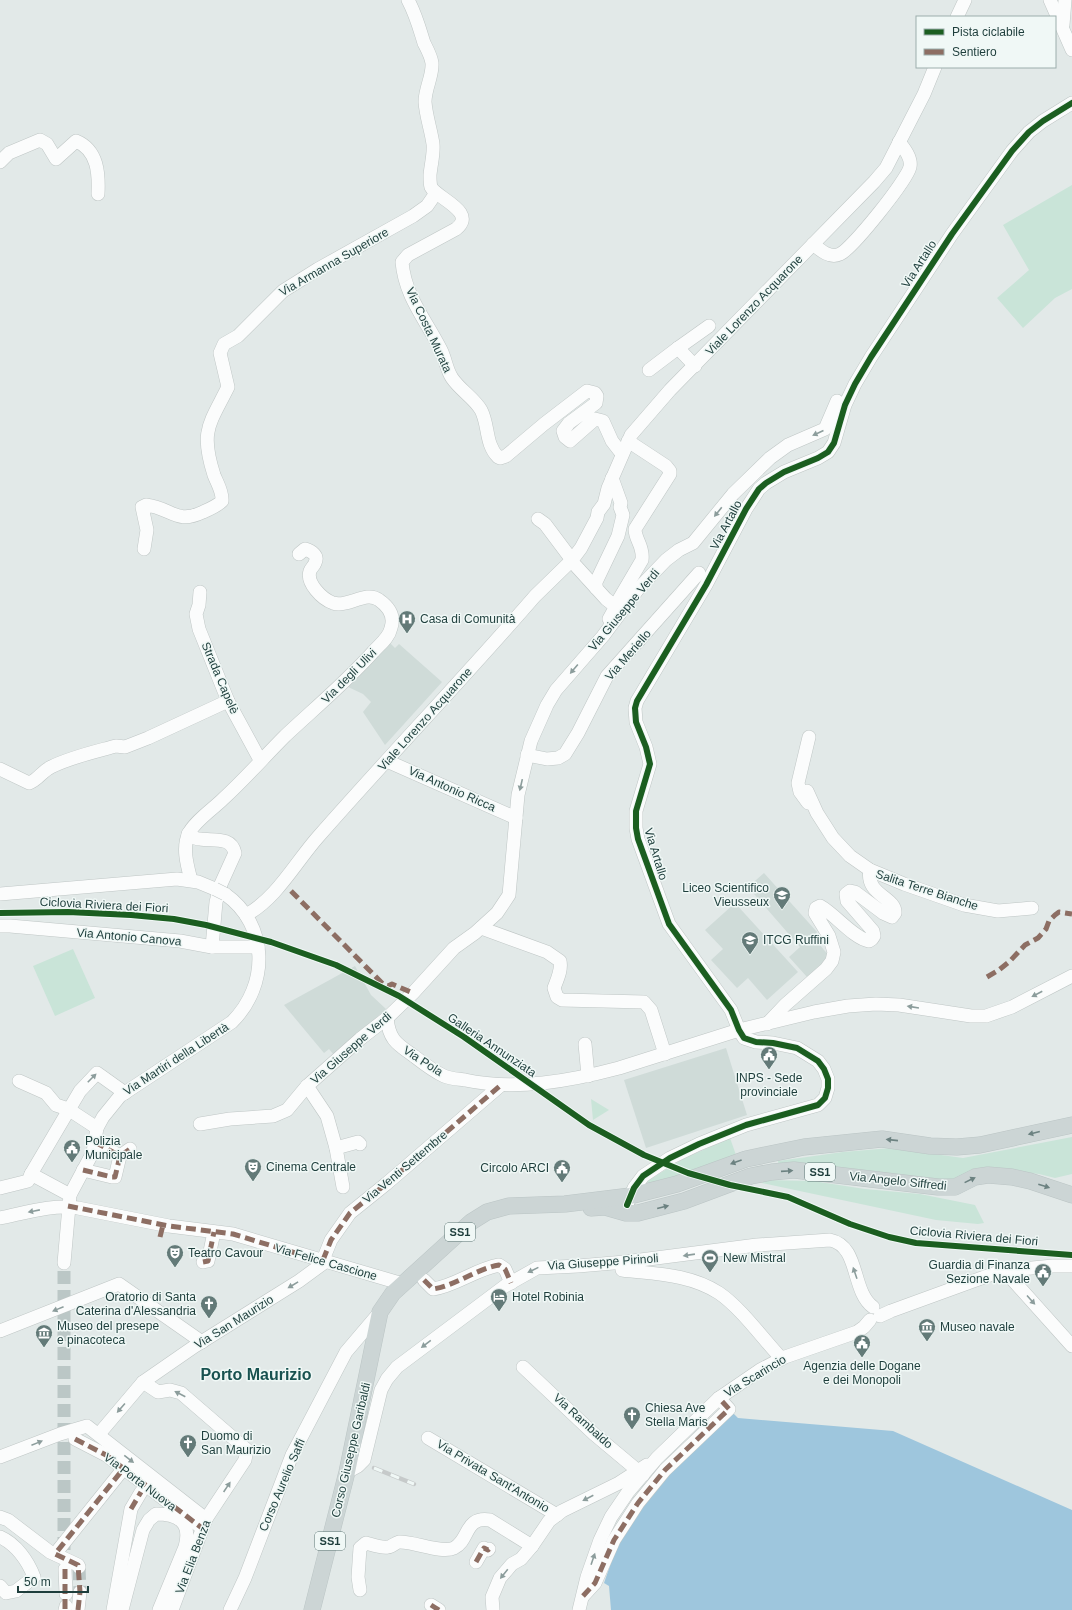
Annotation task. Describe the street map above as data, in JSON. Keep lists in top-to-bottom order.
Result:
{
  "streets": {
    "main road": ["SS1", "Via Angelo Siffredi", "Corso Giuseppe Garibaldi"],
    "street": [
      "Via Armanna Superiore",
      "Via Artallo",
      "Viale Lorenzo Acquarone",
      "Via Costa Murata",
      "Via Giuseppe Verdi",
      "Via Meriello",
      "Via degli Ulivi",
      "Strada Capelè",
      "Via Antonio Ricca",
      "Salita Terre Bianche",
      "Via Antonio Canova",
      "Via Martiri della Libertà",
      "Via Pola",
      "Via Venti Settembre",
      "Via Felice Cascione",
      "Via Giuseppe Pirinoli",
      "Via San Maurizio",
      "Via Scarincio",
      "Via Rambaldo",
      "Via Privata Sant'Antonio",
      "Via Porta Nuova",
      "Corso Aurelio Saffi",
      "Via Elia Benza"
    ],
    "cycle path": ["Ciclovia Riviera dei Fiori"]
  },
  "crossings": [
    ["Via Armanna Superiore", "Via Costa Murata"],
    ["Via Artallo", "Via Giuseppe Verdi"],
    ["Via Artallo", "Via Pola"],
    ["Viale Lorenzo Acquarone", "Via Costa Murata"],
    ["Viale Lorenzo Acquarone", "Via Antonio Ricca"],
    ["Viale Lorenzo Acquarone", "Via Martiri della Libertà"],
    ["Via Giuseppe Verdi", "Via Meriello"],
    ["Via Giuseppe Verdi", "Via Antonio Ricca"],
    ["Via Giuseppe Verdi", "Via Pola"],
    ["Via degli Ulivi", "Strada Capelè"],
    ["Salita Terre Bianche", "Via Pola"],
    ["Via Antonio Canova", "Via Martiri della Libertà"],
    ["Via Pola", "Via Venti Settembre"],
    ["Via Venti Settembre", "Via Felice Cascione"],
    ["Via Venti Settembre", "Via San Maurizio"],
    ["SS1", "Via Angelo Siffredi"],
    ["SS1", "Via Felice Cascione"],
    ["SS1", "Corso Giuseppe Garibaldi"],
    ["SS1", "Corso Aurelio Saffi"],
    ["Via Felice Cascione", "Via San Maurizio"],
    ["Via Giuseppe Pirinoli", "Via Scarincio"],
    ["Via Giuseppe Pirinoli", "Corso Giuseppe Garibaldi"],
    ["Via San Maurizio", "Via Elia Benza"],
    ["Via Scarincio", "Via Rambaldo"],
    ["Via Scarincio", "Via Privata Sant'Antonio"],
    ["Corso Giuseppe Garibaldi", "Corso Aurelio Saffi"],
    ["Via Porta Nuova", "Via Elia Benza"]
  ],
  "one_way": [
    "Via Giuseppe Verdi",
    "Via Pola",
    "Via Giuseppe Pirinoli",
    "Via San Maurizio"
  ],
  "districts": ["Porto Maurizio"],
  "places": {
    "hospital": ["Casa di Comunità"],
    "school or university": ["Liceo Scientifico Vieusseux", "ITCG Ruffini"],
    "public building": [
      "INPS - Sede provinciale",
      "Polizia Municipale",
      "Circolo ARCI",
      "Guardia di Finanza Sezione Navale",
      "Agenzia delle Dogane e dei Monopoli"
    ],
    "theatre": ["Cinema Centrale", "Teatro Cavour"],
    "sports": ["New Mistral"],
    "hotel": ["Hotel Robinia"],
    "church": ["Oratorio di Santa Caterina d'Alessandria", "Chiesa Ave Stella Maris", "Duomo di San Maurizio"],
    "museum": ["Museo navale", "Museo del presepe e pinacoteca"]
  },
  "legend": ["Pista ciclabile", "Sentiero"],
  "scale_bar": "50 m"
}
